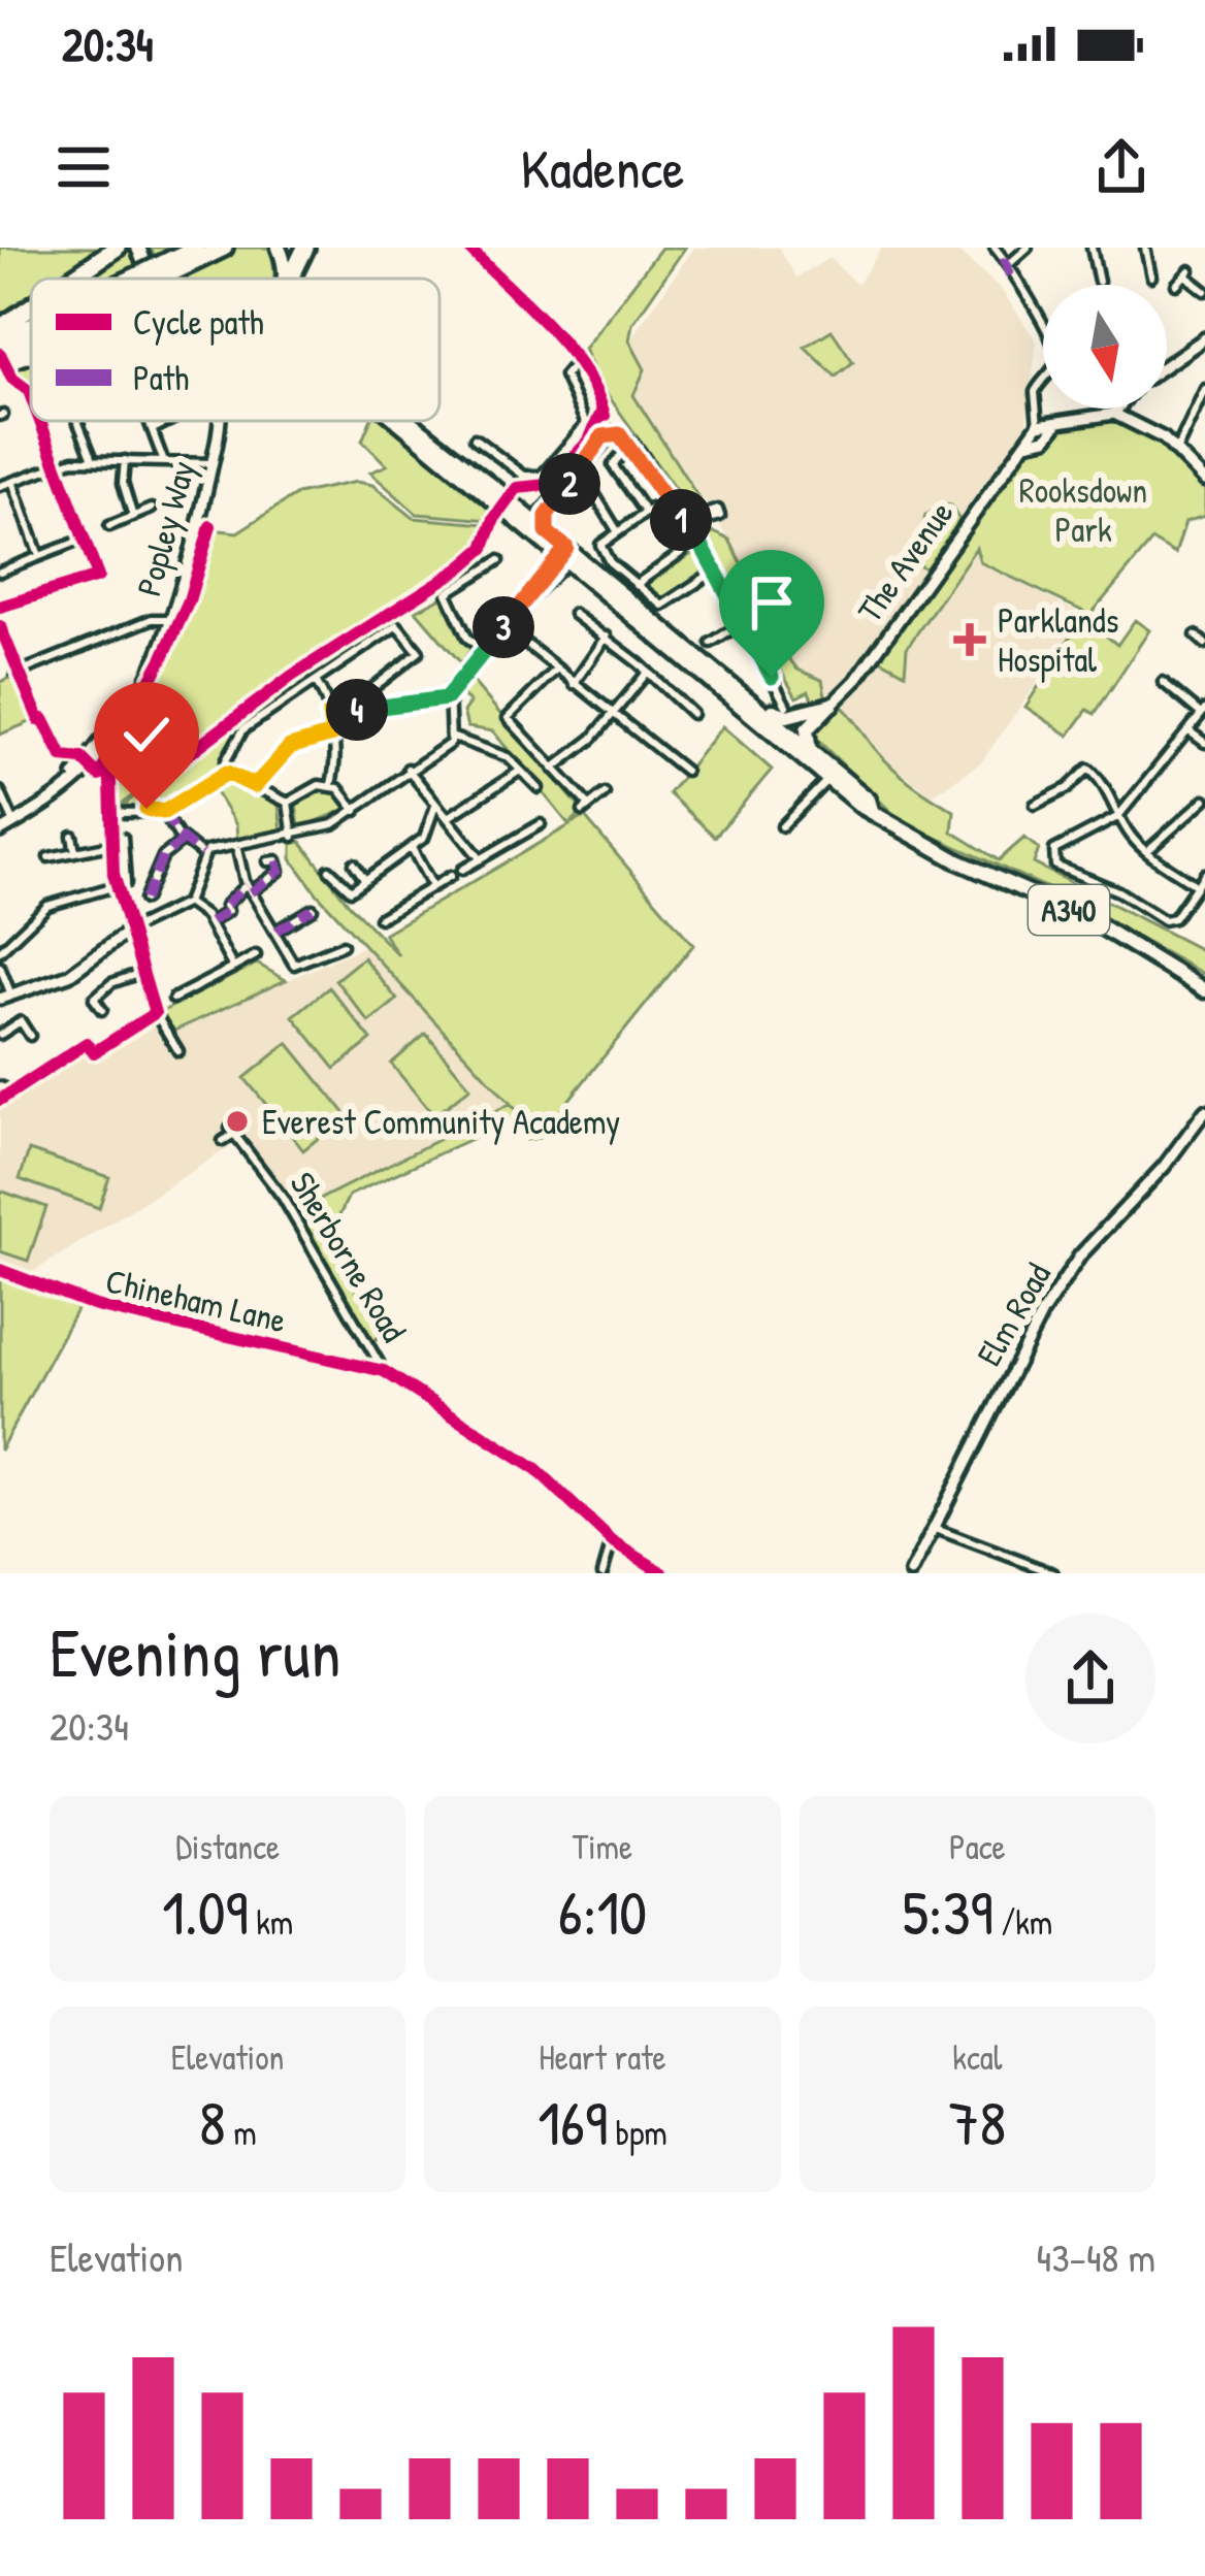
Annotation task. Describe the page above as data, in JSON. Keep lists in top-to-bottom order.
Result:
{
  "streets": {
    "main road": ["A340"],
    "street": [
      "Popley Way",
      "The Avenue",
      "Sherborne Road",
      "Chineham Lane",
      "Elm Road"
    ]
  },
  "crossings": [
    ["Sherborne Road", "Chineham Lane"]
  ],
  "parks": ["Rooksdown Park"],
  "places": {
    "health": ["Parklands Hospital"],
    "other": ["Everest Community Academy"]
  },
  "legend": ["Cycle path", "Path"],
  "north": "bottom",
  "page": {
    "status": "20:34",
    "header": "Kadence",
    "pins": [
      "2",
      "1",
      "3",
      "4"
    ],
    "heading": ["Evening run", "20:34"],
    "stats": [
      ["Distance", "1.09 km"],
      ["Time", "6:10"],
      ["Pace", "5:39 /km"],
      ["Elevation", "8 m"],
      ["Heart rate", "169 bpm"],
      ["kcal", "78"]
    ],
    "chart": ["Elevation", "43–48 m"]
  }
}
